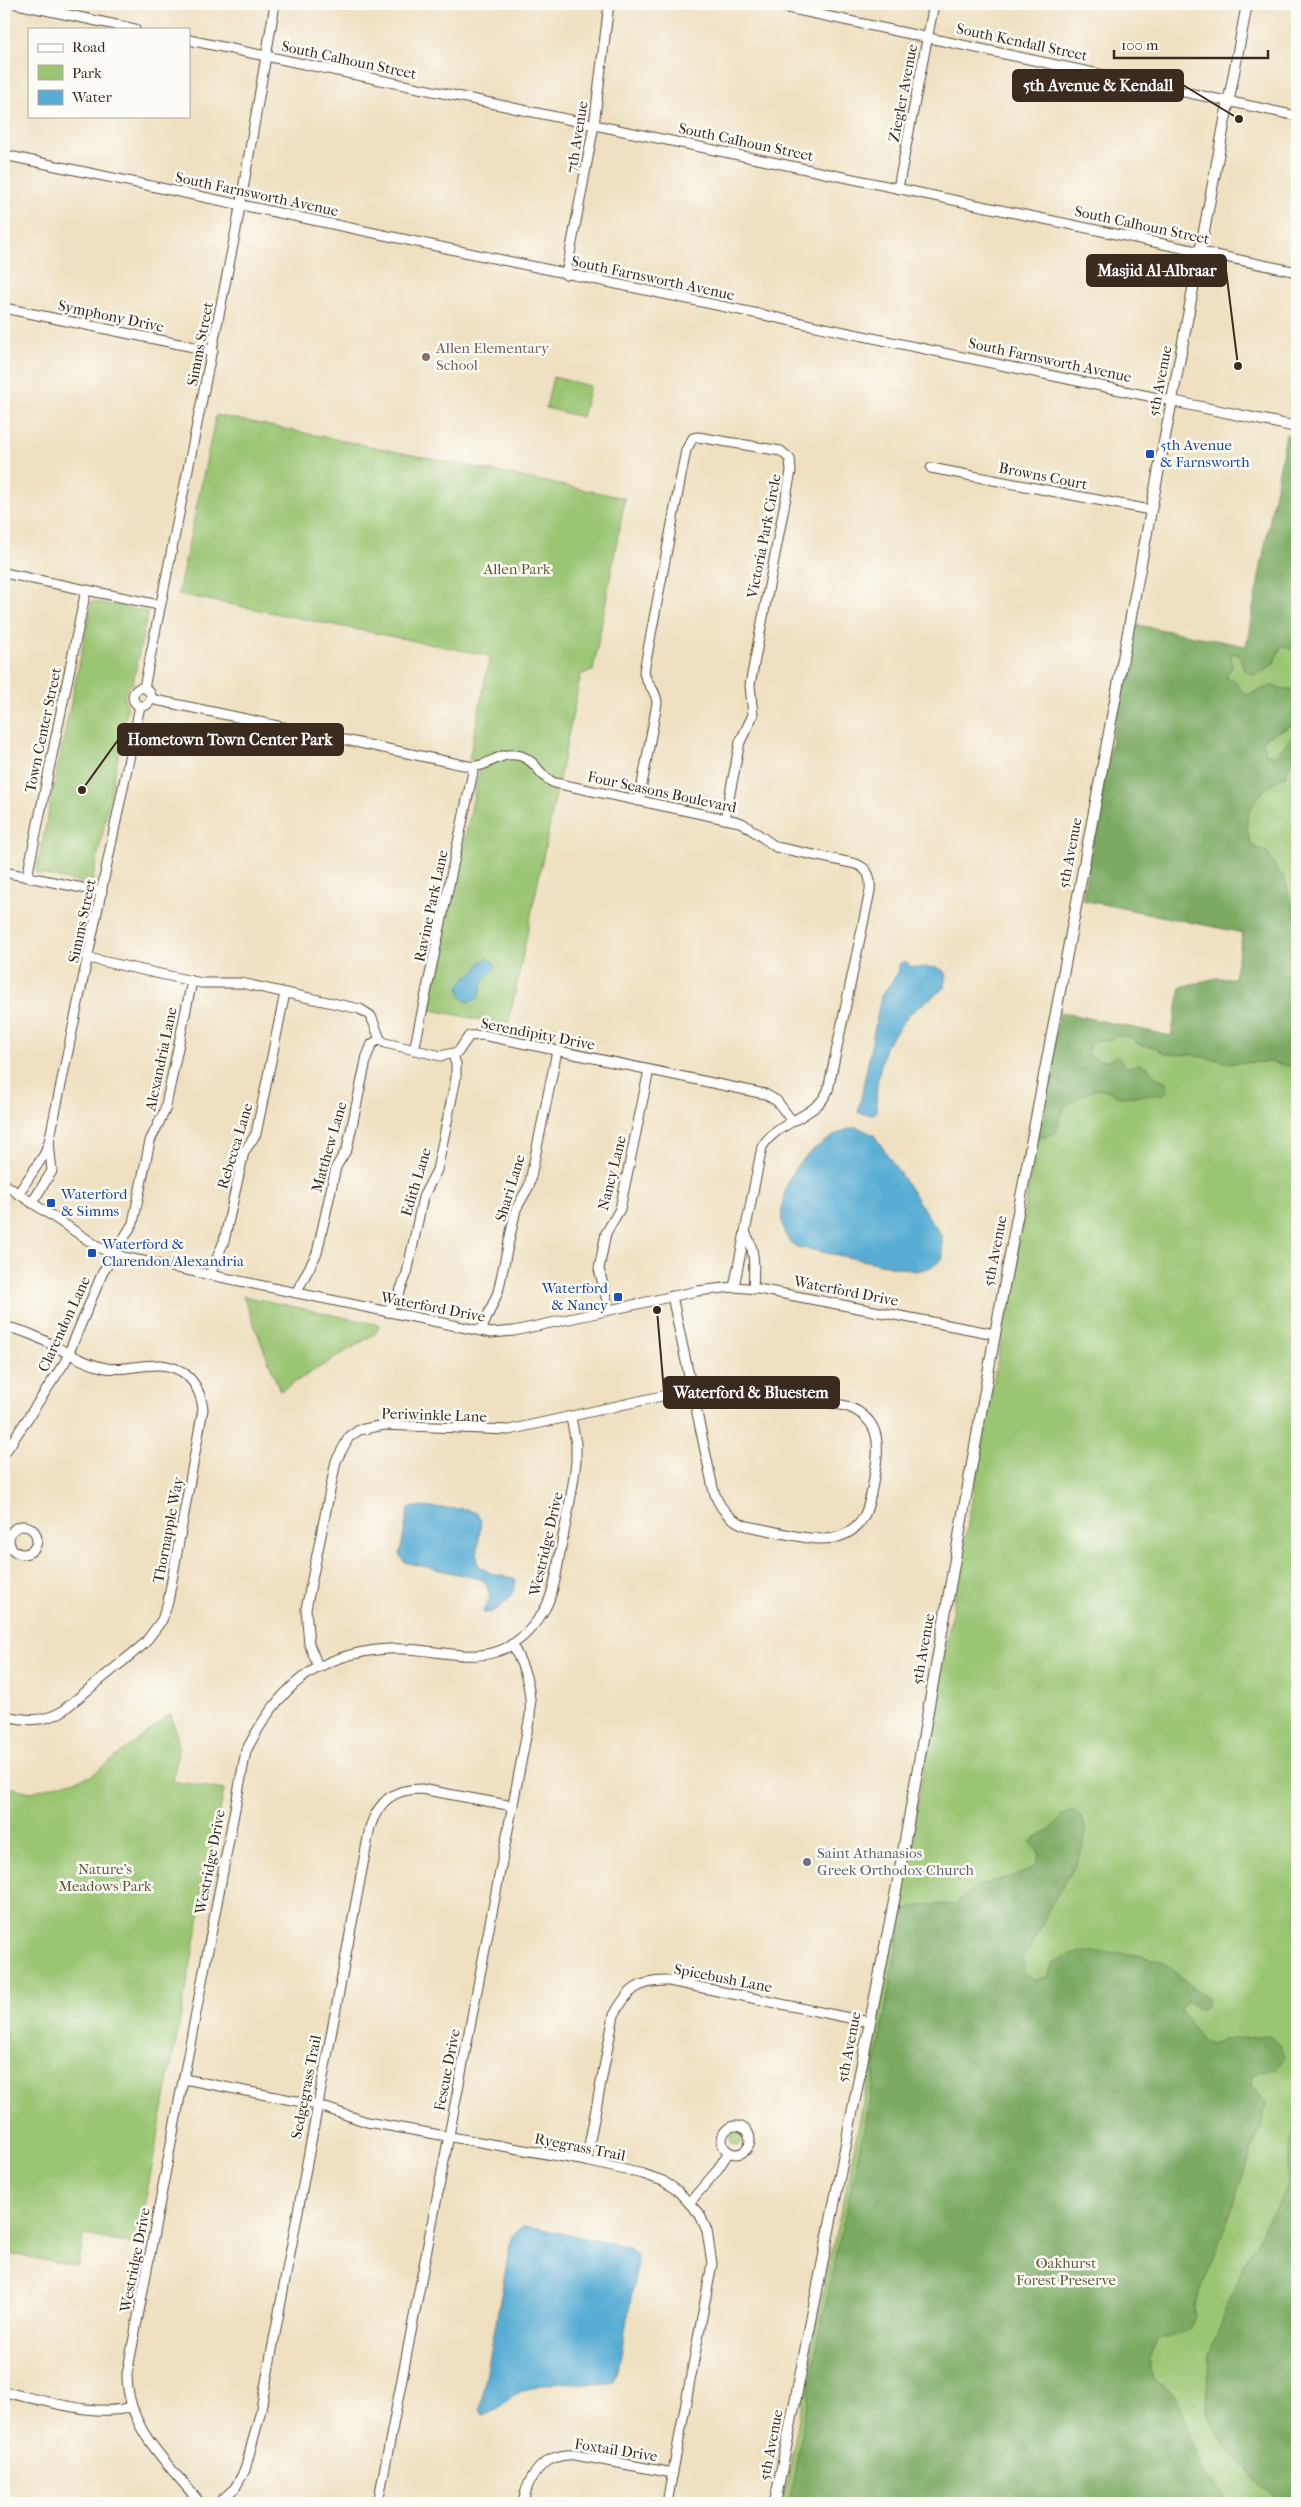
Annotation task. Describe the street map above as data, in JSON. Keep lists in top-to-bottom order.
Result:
{
  "streets": {
    "street": [
      "South Kendall Street",
      "South Calhoun Street",
      "Ziegler Avenue",
      "7th Avenue",
      "South Farnsworth Avenue",
      "Symphony Drive",
      "Simms Street",
      "5th Avenue",
      "Browns Court",
      "Victoria Park Circle",
      "Town Center Street",
      "Four Seasons Boulevard",
      "Ravine Park Lane",
      "Serendipity Drive",
      "Alexandria Lane",
      "Rebecca Lane",
      "Matthew Lane",
      "Nancy Lane",
      "Edith Lane",
      "Shari Lane",
      "Waterford Drive",
      "Clarendon Lane",
      "Periwinkle Lane",
      "Thornapple Way",
      "Westridge Drive",
      "Spicebush Lane",
      "Fescue Drive",
      "Sedgegrass Trail",
      "Ryegrass Trail",
      "Foxtail Drive"
    ]
  },
  "crossings": [
    ["South Kendall Street", "Ziegler Avenue"],
    ["South Kendall Street", "5th Avenue"],
    ["South Calhoun Street", "Ziegler Avenue"],
    ["South Calhoun Street", "7th Avenue"],
    ["South Calhoun Street", "Simms Street"],
    ["South Calhoun Street", "5th Avenue"],
    ["7th Avenue", "South Farnsworth Avenue"],
    ["South Farnsworth Avenue", "Simms Street"],
    ["South Farnsworth Avenue", "5th Avenue"],
    ["Symphony Drive", "Simms Street"],
    ["Simms Street", "Waterford Drive"],
    ["5th Avenue", "Browns Court"],
    ["5th Avenue", "Waterford Drive"],
    ["5th Avenue", "Spicebush Lane"],
    ["Victoria Park Circle", "Four Seasons Boulevard"],
    ["Four Seasons Boulevard", "Ravine Park Lane"],
    ["Four Seasons Boulevard", "Serendipity Drive"],
    ["Four Seasons Boulevard", "Waterford Drive"],
    ["Serendipity Drive", "Nancy Lane"],
    ["Serendipity Drive", "Edith Lane"],
    ["Serendipity Drive", "Shari Lane"],
    ["Alexandria Lane", "Waterford Drive"],
    ["Alexandria Lane", "Clarendon Lane"],
    ["Rebecca Lane", "Waterford Drive"],
    ["Matthew Lane", "Waterford Drive"],
    ["Nancy Lane", "Waterford Drive"],
    ["Edith Lane", "Waterford Drive"],
    ["Shari Lane", "Waterford Drive"],
    ["Waterford Drive", "Clarendon Lane"],
    ["Clarendon Lane", "Thornapple Way"],
    ["Periwinkle Lane", "Westridge Drive"],
    ["Westridge Drive", "Fescue Drive"],
    ["Westridge Drive", "Ryegrass Trail"],
    ["Spicebush Lane", "Ryegrass Trail"],
    ["Fescue Drive", "Sedgegrass Trail"],
    ["Fescue Drive", "Ryegrass Trail"],
    ["Sedgegrass Trail", "Ryegrass Trail"],
    ["Ryegrass Trail", "Foxtail Drive"]
  ],
  "parks": ["Allen Park", "Nature's Meadows Park", "Oakhurst Forest Preserve"],
  "places": {
    "other": [
      "5th Avenue & Kendall",
      "Allen Elementary School",
      "Masjid Al-Albraar",
      "Hometown Town Center Park",
      "Waterford & Bluestem",
      "Saint Athanasios Greek Orthodox Church"
    ],
    "transit": [
      "5th Avenue & Farnsworth",
      "Waterford & Simms",
      "Waterford & Clarendon/Alexandria",
      "Waterford & Nancy"
    ]
  },
  "legend": ["Road", "Park", "Water"],
  "scale_bar": "100 m"
}
